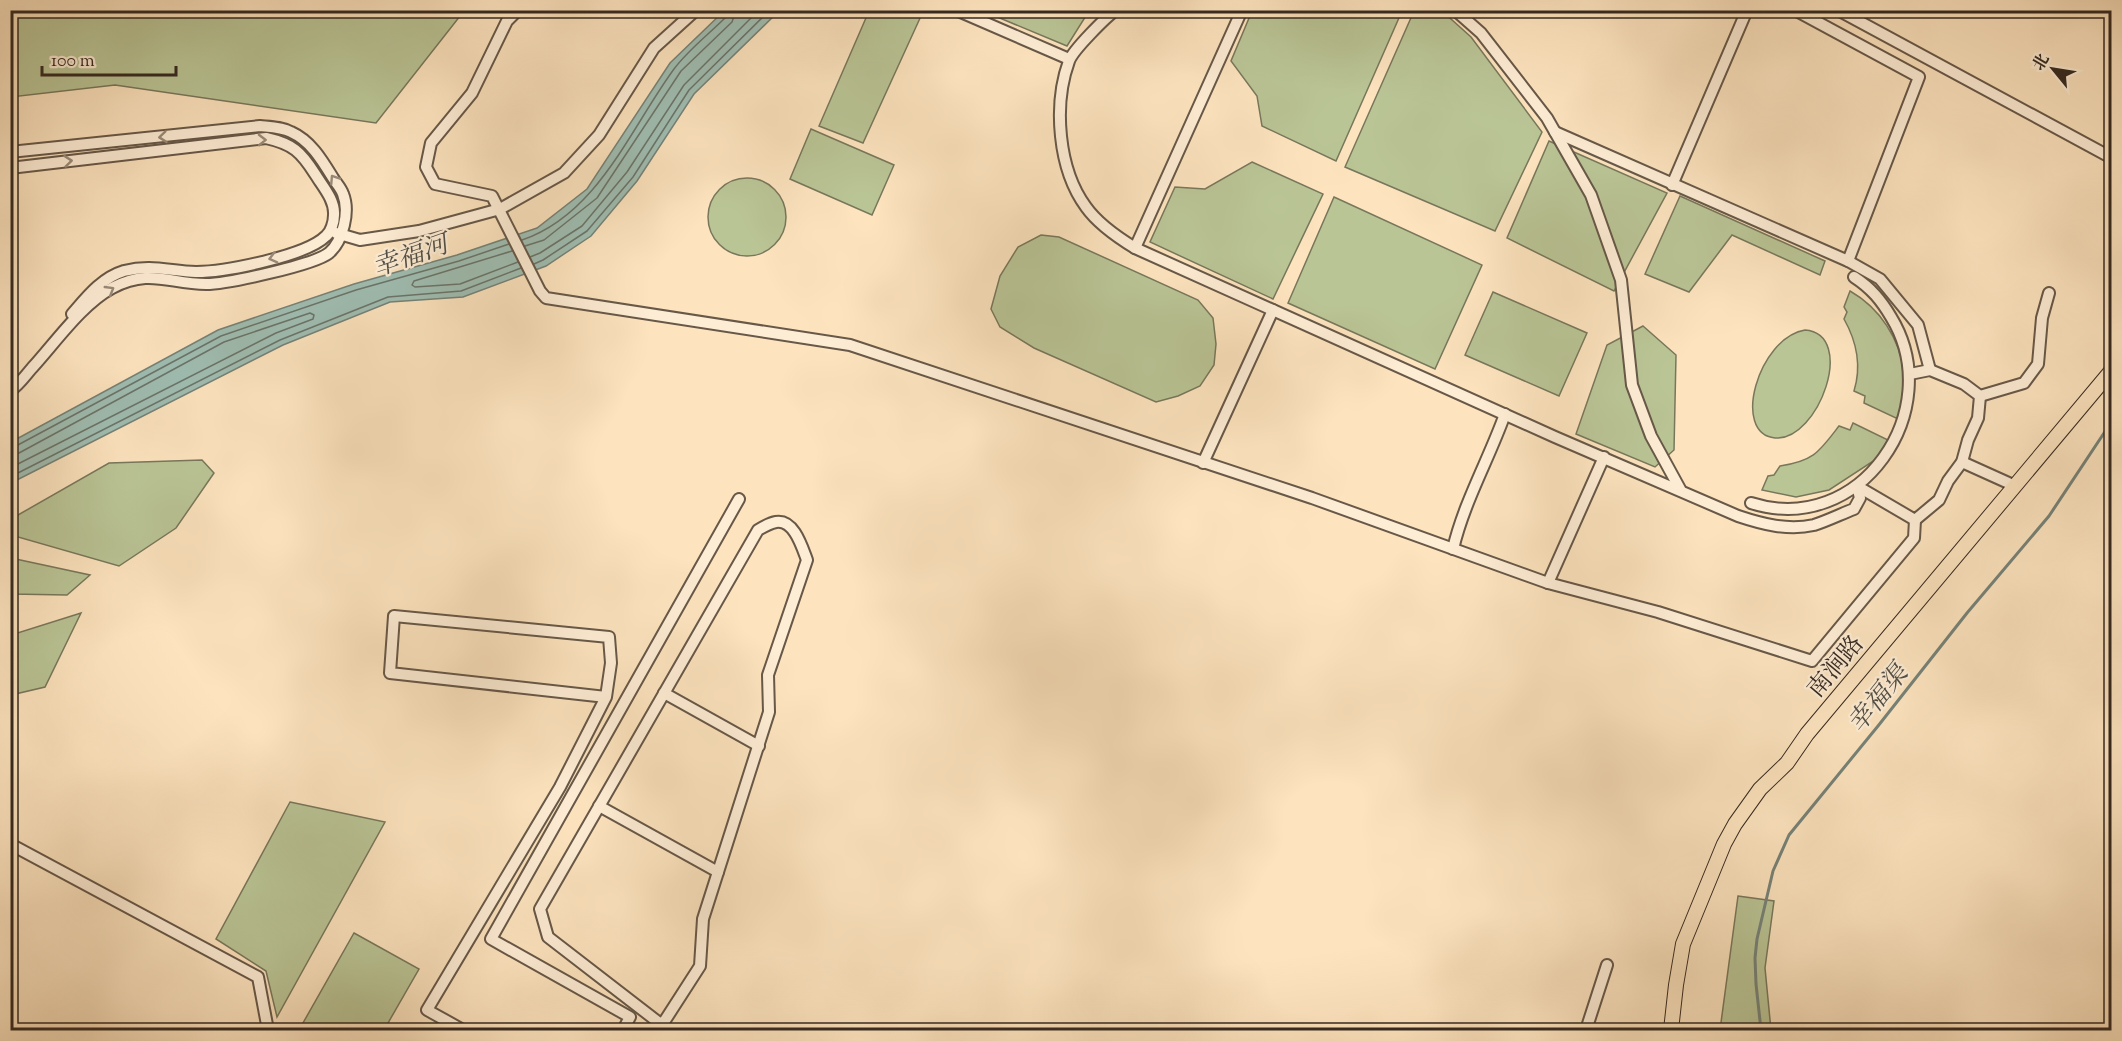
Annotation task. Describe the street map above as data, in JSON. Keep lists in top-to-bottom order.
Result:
{
  "streets": {
    "main road": ["南涧路"]
  },
  "water": ["幸福河", "幸福渠"],
  "scale_bar": "100 m",
  "north": "top left"
}
